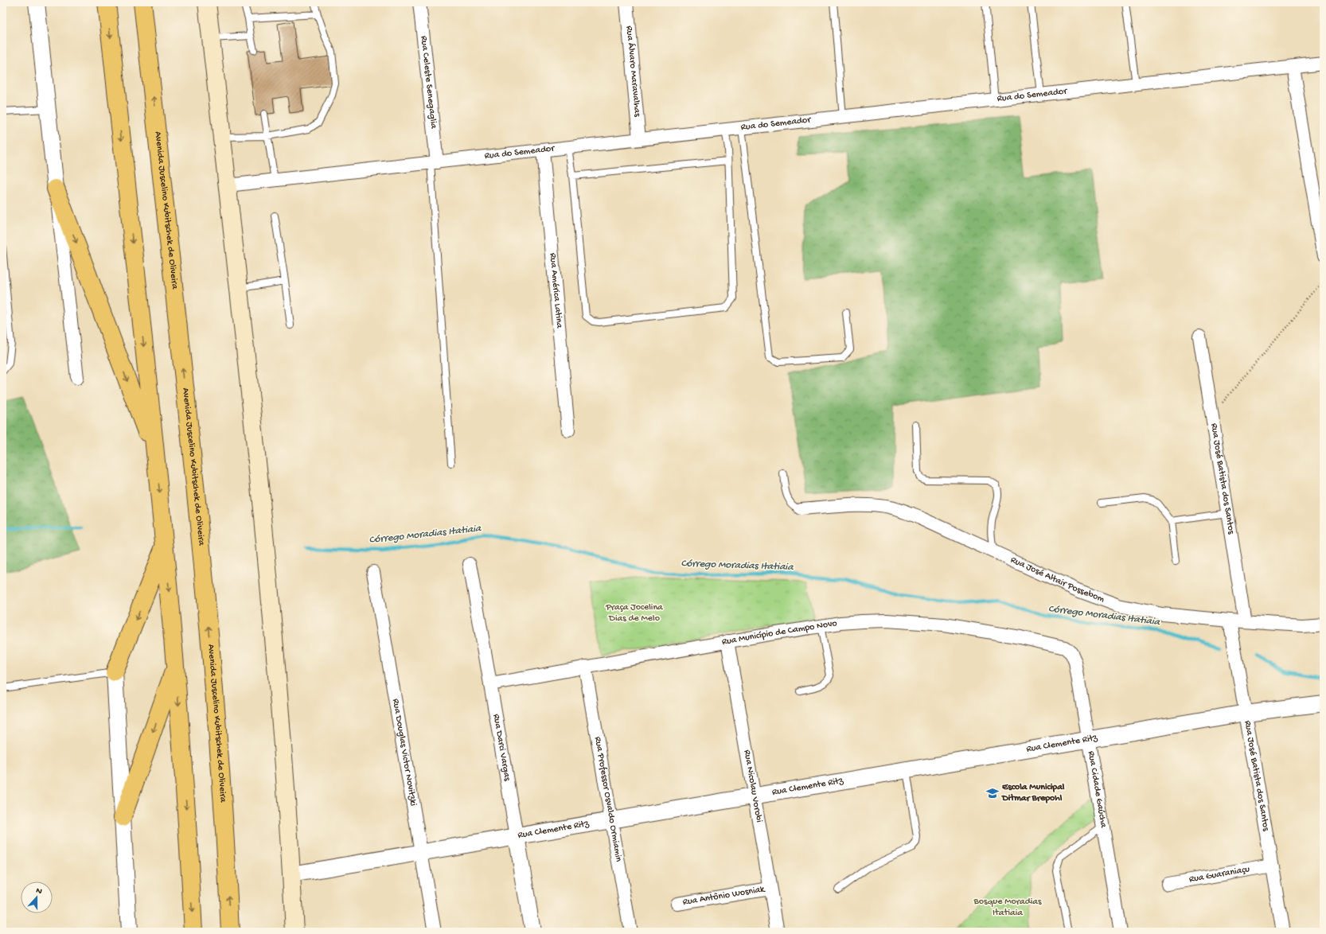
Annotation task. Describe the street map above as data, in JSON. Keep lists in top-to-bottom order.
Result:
{
  "streets": {
    "highway": ["Avenida Juscelino Kubitschek de Oliveira"],
    "street": [
      "Rua Álvaro Maravalhas",
      "Rua Celeste Senegaglia",
      "Rua do Semeador",
      "Rua América Latina",
      "Rua José Batista dos Santos",
      "Rua José Altair Possebom",
      "Rua Município de Campo Novo",
      "Rua Clemente Ritz",
      "Rua Darci Vargas",
      "Rua Douglas Victor Novitzki",
      "Rua Nicolau Vorobi",
      "Rua Cidade Gaúcha",
      "Rua Professor Osvaldo Ormiamin",
      "Rua Guaraniaçu",
      "Rua Antônio Wosniak"
    ]
  },
  "crossings": [
    ["Rua Álvaro Maravalhas", "Rua do Semeador"],
    ["Rua Celeste Senegaglia", "Rua do Semeador"],
    ["Rua do Semeador", "Rua América Latina"],
    ["Rua José Batista dos Santos", "Rua José Altair Possebom"],
    ["Rua José Batista dos Santos", "Rua Clemente Ritz"],
    ["Rua José Batista dos Santos", "Rua Guaraniaçu"],
    ["Rua Município de Campo Novo", "Rua Darci Vargas"],
    ["Rua Município de Campo Novo", "Rua Nicolau Vorobi"],
    ["Rua Município de Campo Novo", "Rua Cidade Gaúcha"],
    ["Rua Município de Campo Novo", "Rua Professor Osvaldo Ormiamin"],
    ["Rua Clemente Ritz", "Rua Darci Vargas"],
    ["Rua Clemente Ritz", "Rua Douglas Victor Novitzki"],
    ["Rua Clemente Ritz", "Rua Nicolau Vorobi"],
    ["Rua Clemente Ritz", "Rua Cidade Gaúcha"],
    ["Rua Clemente Ritz", "Rua Professor Osvaldo Ormiamin"],
    ["Rua Nicolau Vorobi", "Rua Antônio Wosniak"]
  ],
  "water": ["Córrego Moradias Itatiaia"],
  "parks": ["Praça Jocelina Dias de Melo", "Bosque Moradias Itatiaia"],
  "places": {
    "school or university": ["Escola Municipal Ditmar Brepohl"]
  },
  "north": "top"
}
